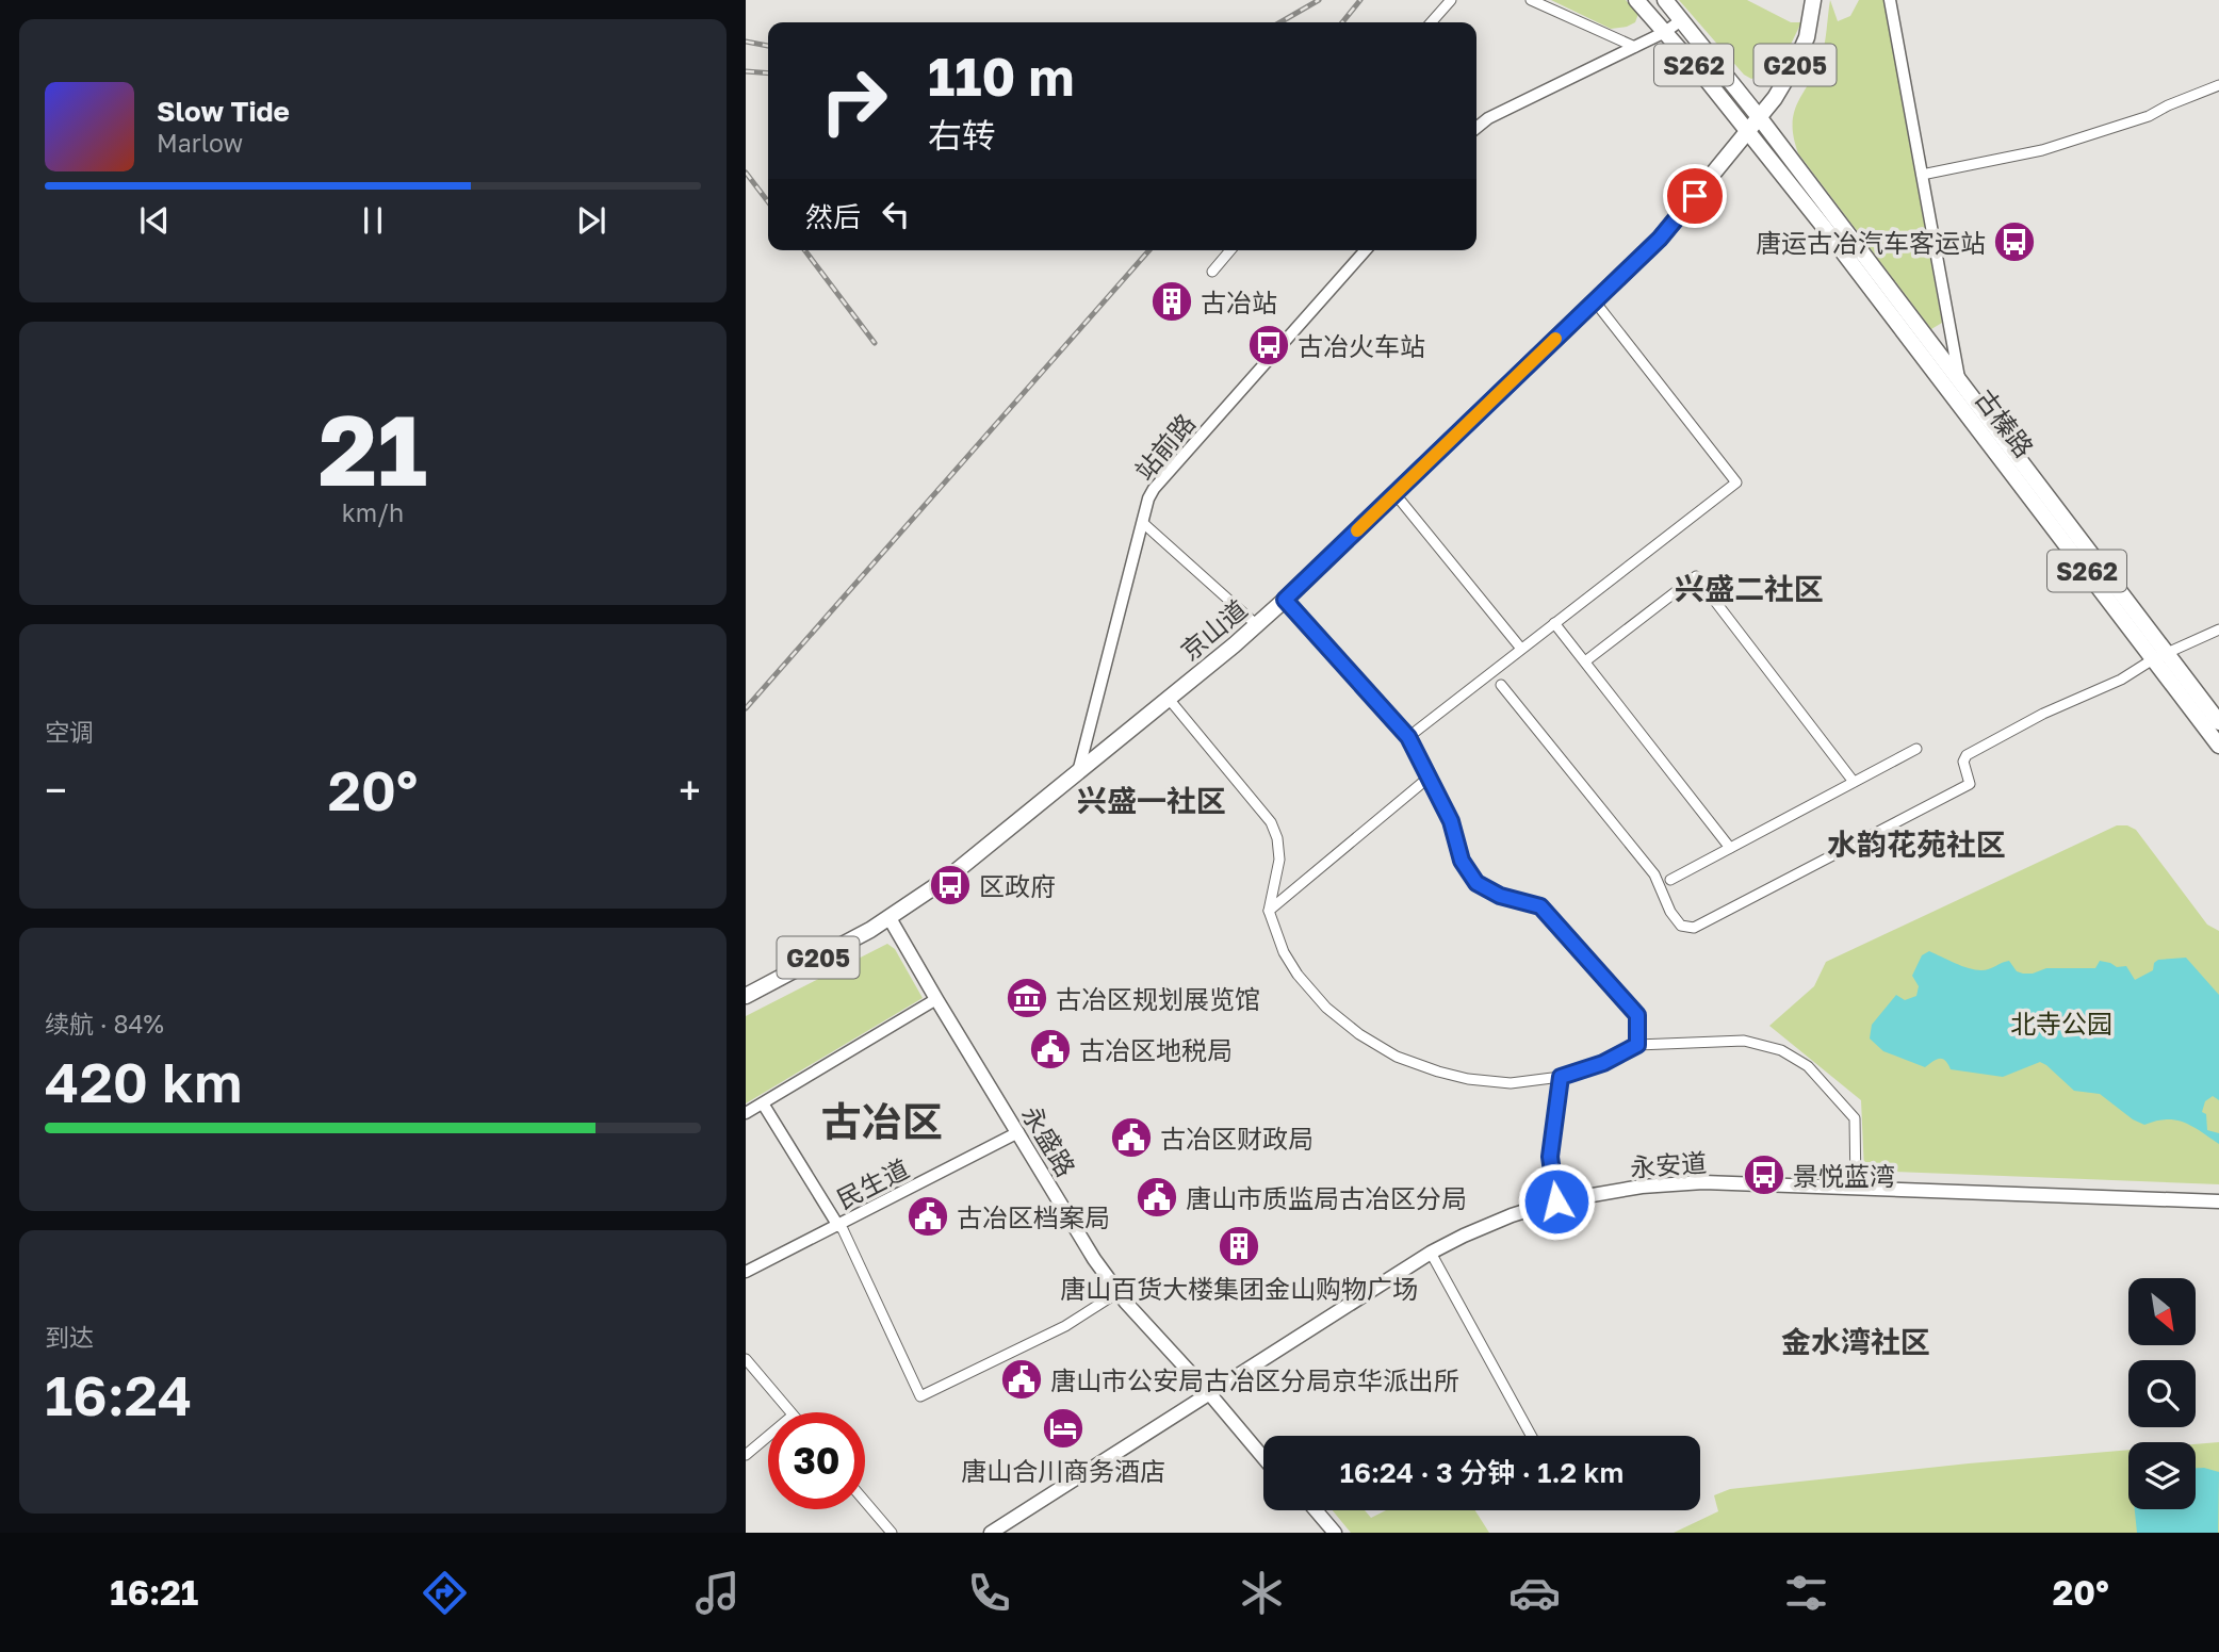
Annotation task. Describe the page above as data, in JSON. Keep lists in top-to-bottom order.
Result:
{
  "streets": {
    "main road": [
      "S262",
      "G205",
      "古榛路",
      "京山道",
      "永盛路",
      "永安道"
    ],
    "street": ["站前路", "民生道"]
  },
  "crossings": [
    ["S262", "G205"],
    ["S262", "古榛路"],
    ["S262", "京山道"],
    ["G205", "古榛路"],
    ["G205", "京山道"],
    ["古榛路", "京山道"],
    ["站前路", "京山道"],
    ["京山道", "永盛路"],
    ["永盛路", "永安道"],
    ["永盛路", "民生道"]
  ],
  "districts": [
    "兴盛二社区",
    "兴盛一社区",
    "水韵花苑社区",
    "古冶区",
    "金水湾社区"
  ],
  "parks": ["北寺公园"],
  "places": {
    "bus stop": [
      "唐运古冶汽车客运站",
      "古冶火车站",
      "区政府",
      "景悦蓝湾"
    ],
    "building": ["古冶站", "唐山百货大楼集团金山购物广场"],
    "museum": ["古冶区规划展览馆"],
    "public building": [
      "古冶区地税局",
      "古冶区财政局",
      "唐山市质监局古冶区分局",
      "古冶区档案局",
      "唐山市公安局古冶区分局京华派出所"
    ],
    "hotel": ["唐山合川商务酒店"]
  },
  "north": "bottom right",
  "page": {
    "turn": ["110 m", "右转"],
    "song": ["Slow Tide", "Marlow"],
    "then": "然后",
    "tile": [
      ["21", "km/h"],
      "空调",
      ["续航 · 84%", "420 km"],
      ["到达", "16:24"]
    ],
    "heat": ["−", "20°", "+"],
    "limit": "30",
    "trip": "16:24 · 3 分钟 · 1.2 km",
    "tabs": ["16:21", "20°"]
  }
}
